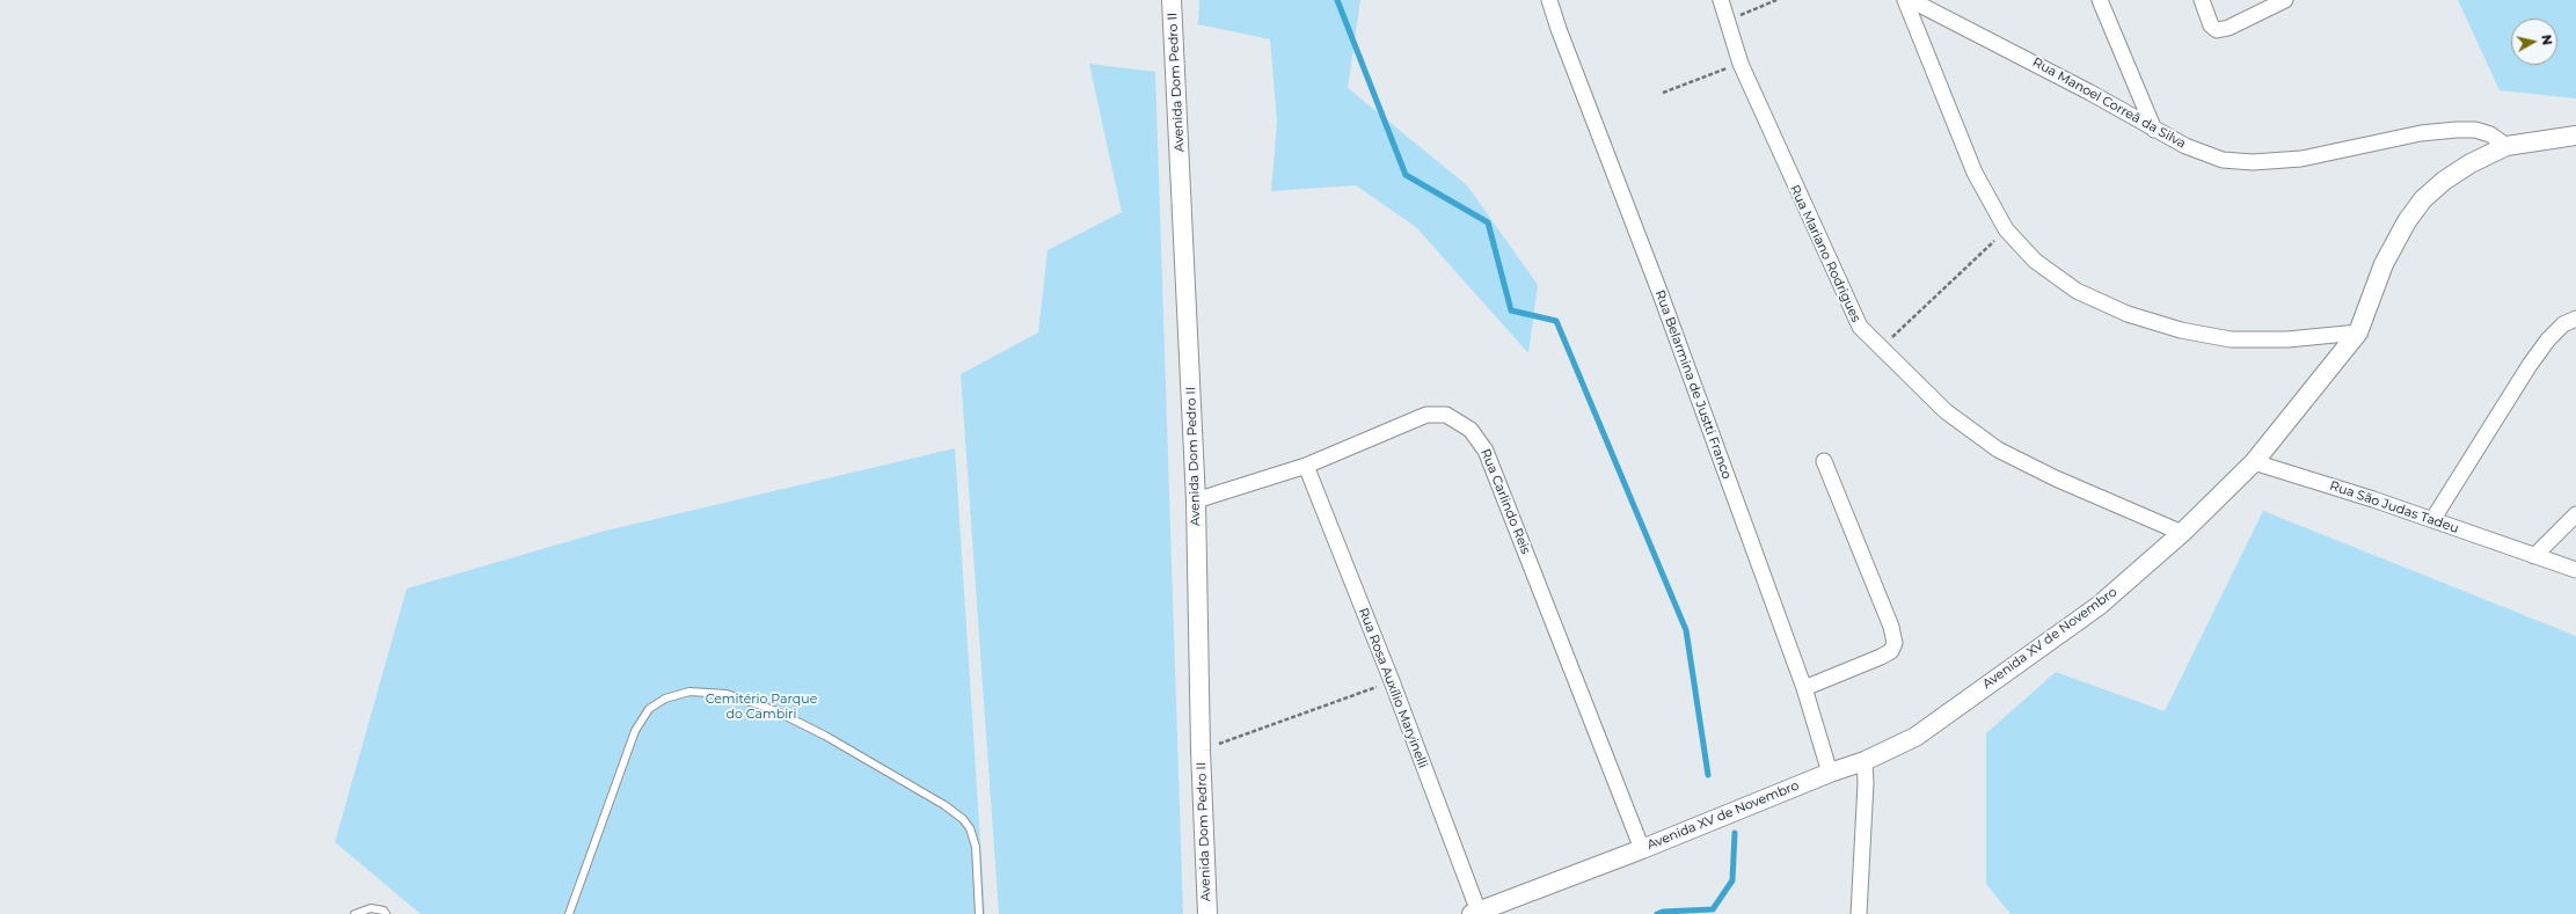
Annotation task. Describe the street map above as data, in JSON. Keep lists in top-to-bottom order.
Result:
{
  "streets": {
    "street": [
      "Avenida Dom Pedro II",
      "Rua Manoel Correâ da Silva",
      "Rua Mariano Rodrigues",
      "Rua Belarmina de Justti Franco",
      "Rua Carlindo Reis",
      "Rua São Judas Tadeu",
      "Avenida XV de Novembro",
      "Rua Rosa Auxílio Maryinelli"
    ]
  },
  "crossings": [
    ["Avenida Dom Pedro II", "Rua Carlindo Reis"],
    ["Rua Manoel Correâ da Silva", "Avenida XV de Novembro"],
    ["Rua Mariano Rodrigues", "Avenida XV de Novembro"],
    ["Rua Belarmina de Justti Franco", "Avenida XV de Novembro"],
    ["Rua Carlindo Reis", "Avenida XV de Novembro"],
    ["Rua Carlindo Reis", "Rua Rosa Auxílio Maryinelli"],
    ["Rua São Judas Tadeu", "Avenida XV de Novembro"],
    ["Avenida XV de Novembro", "Rua Rosa Auxílio Maryinelli"]
  ],
  "parks": ["Cemitério Parque do Cambiri"],
  "north": "right"
}
